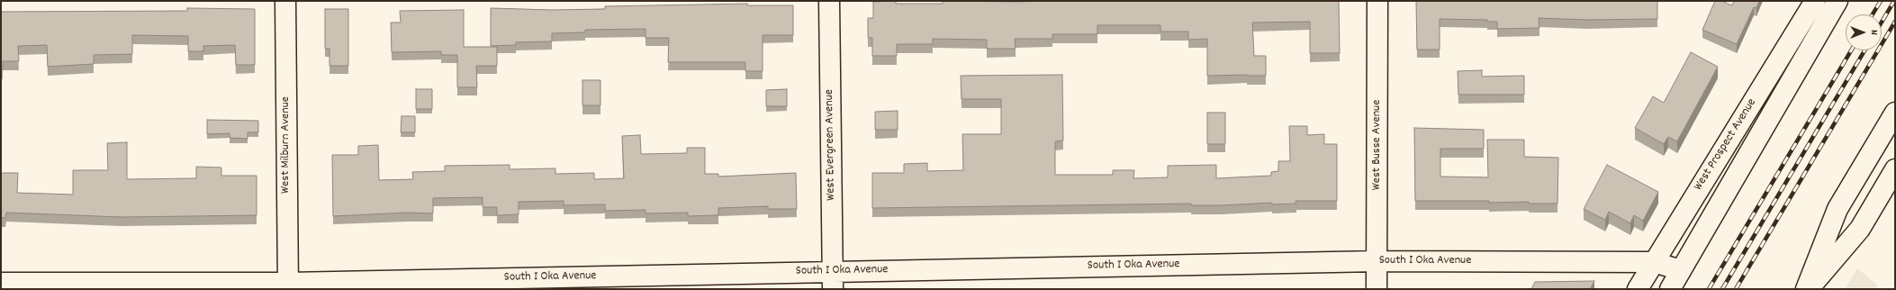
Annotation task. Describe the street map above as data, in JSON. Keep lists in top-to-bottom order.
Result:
{
  "streets": {
    "street": [
      "West Milburn Avenue",
      "West Evergreen Avenue",
      "West Busse Avenue",
      "West Prospect Avenue",
      "South I Oka Avenue"
    ]
  },
  "crossings": [
    ["West Milburn Avenue", "South I Oka Avenue"],
    ["West Evergreen Avenue", "South I Oka Avenue"],
    ["West Busse Avenue", "South I Oka Avenue"],
    ["West Prospect Avenue", "South I Oka Avenue"]
  ],
  "north": "right"
}
